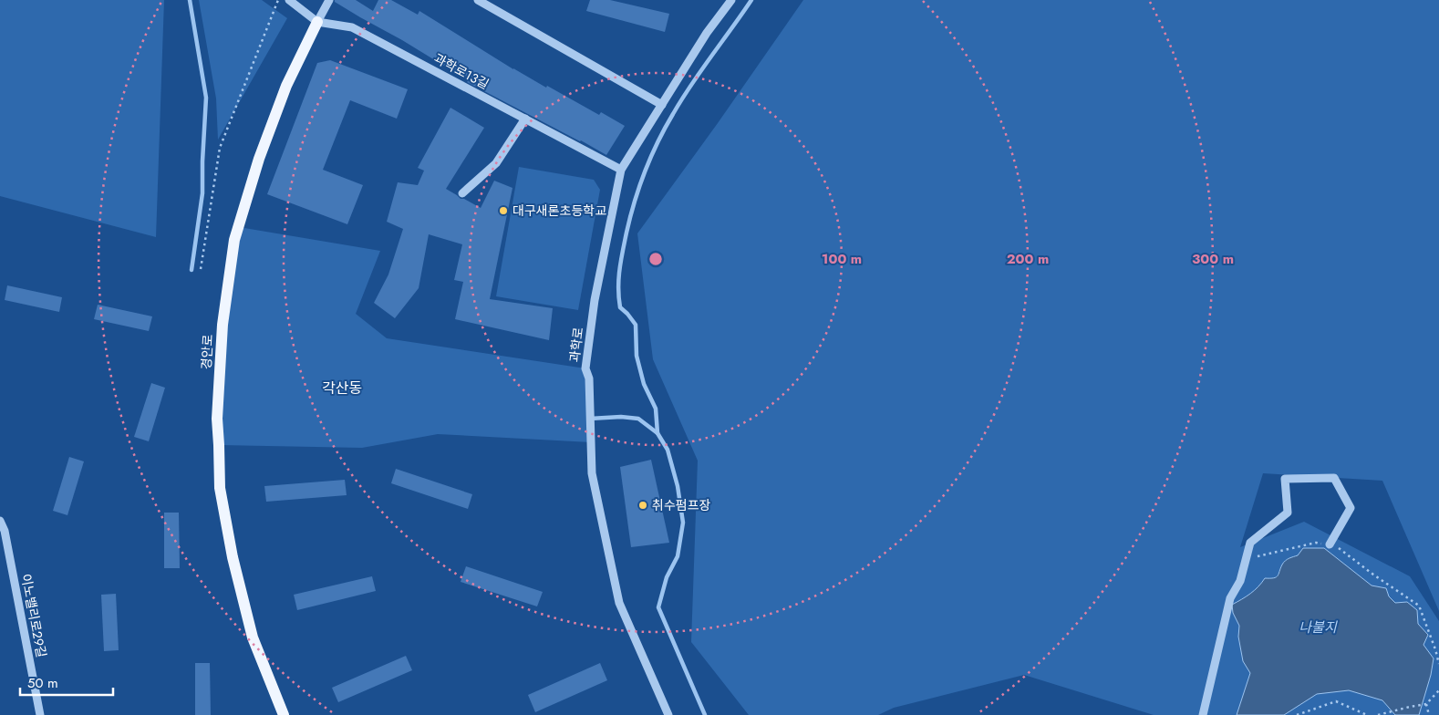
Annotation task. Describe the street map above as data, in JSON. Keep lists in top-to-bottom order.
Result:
{
  "streets": {
    "main road": ["경안로"],
    "street": ["과학로13길", "과학로", "이노밸리로29길"]
  },
  "crossings": [
    ["과학로13길", "과학로"],
    ["과학로13길", "경안로"]
  ],
  "districts": ["각산동"],
  "water": ["나불지"],
  "places": ["대구새론초등학교", "취수펌프장"],
  "scale_bar": "50 m",
  "rings": ["100 m", "200 m", "300 m"]
}
